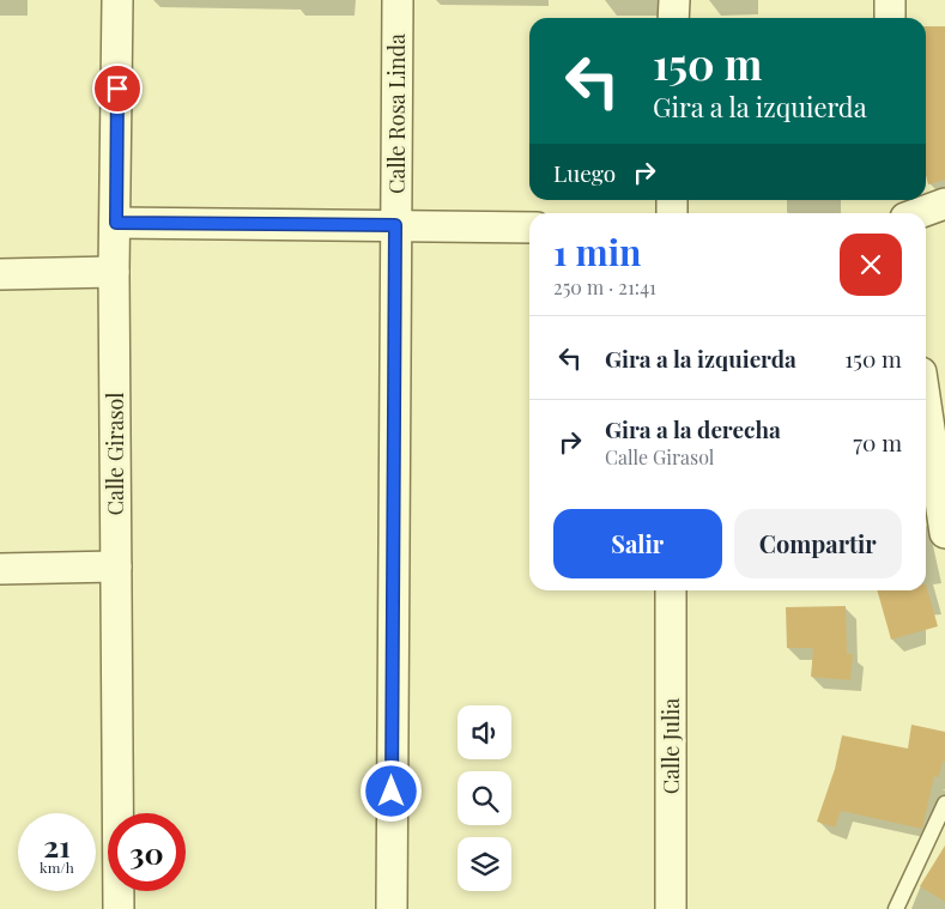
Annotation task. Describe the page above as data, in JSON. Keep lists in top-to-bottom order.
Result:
{
  "streets": {
    "street": ["Calle Rosa Linda", "Calle Girasol", "Calle Julia"]
  },
  "page": {
    "turn": ["150 m", "Gira a la izquierda"],
    "then": "Luego",
    "heading": ["1 min", "250 m · 21:41"],
    "list": [
      {
        "name": "Gira a la izquierda",
        "value": "150 m"
      },
      {
        "name": "Gira a la derecha",
        "note": "Calle Girasol",
        "value": "70 m"
      }
    ],
    "buttons": ["Salir", "Compartir"],
    "speed": "21 km/h",
    "limit": "30"
  }
}
